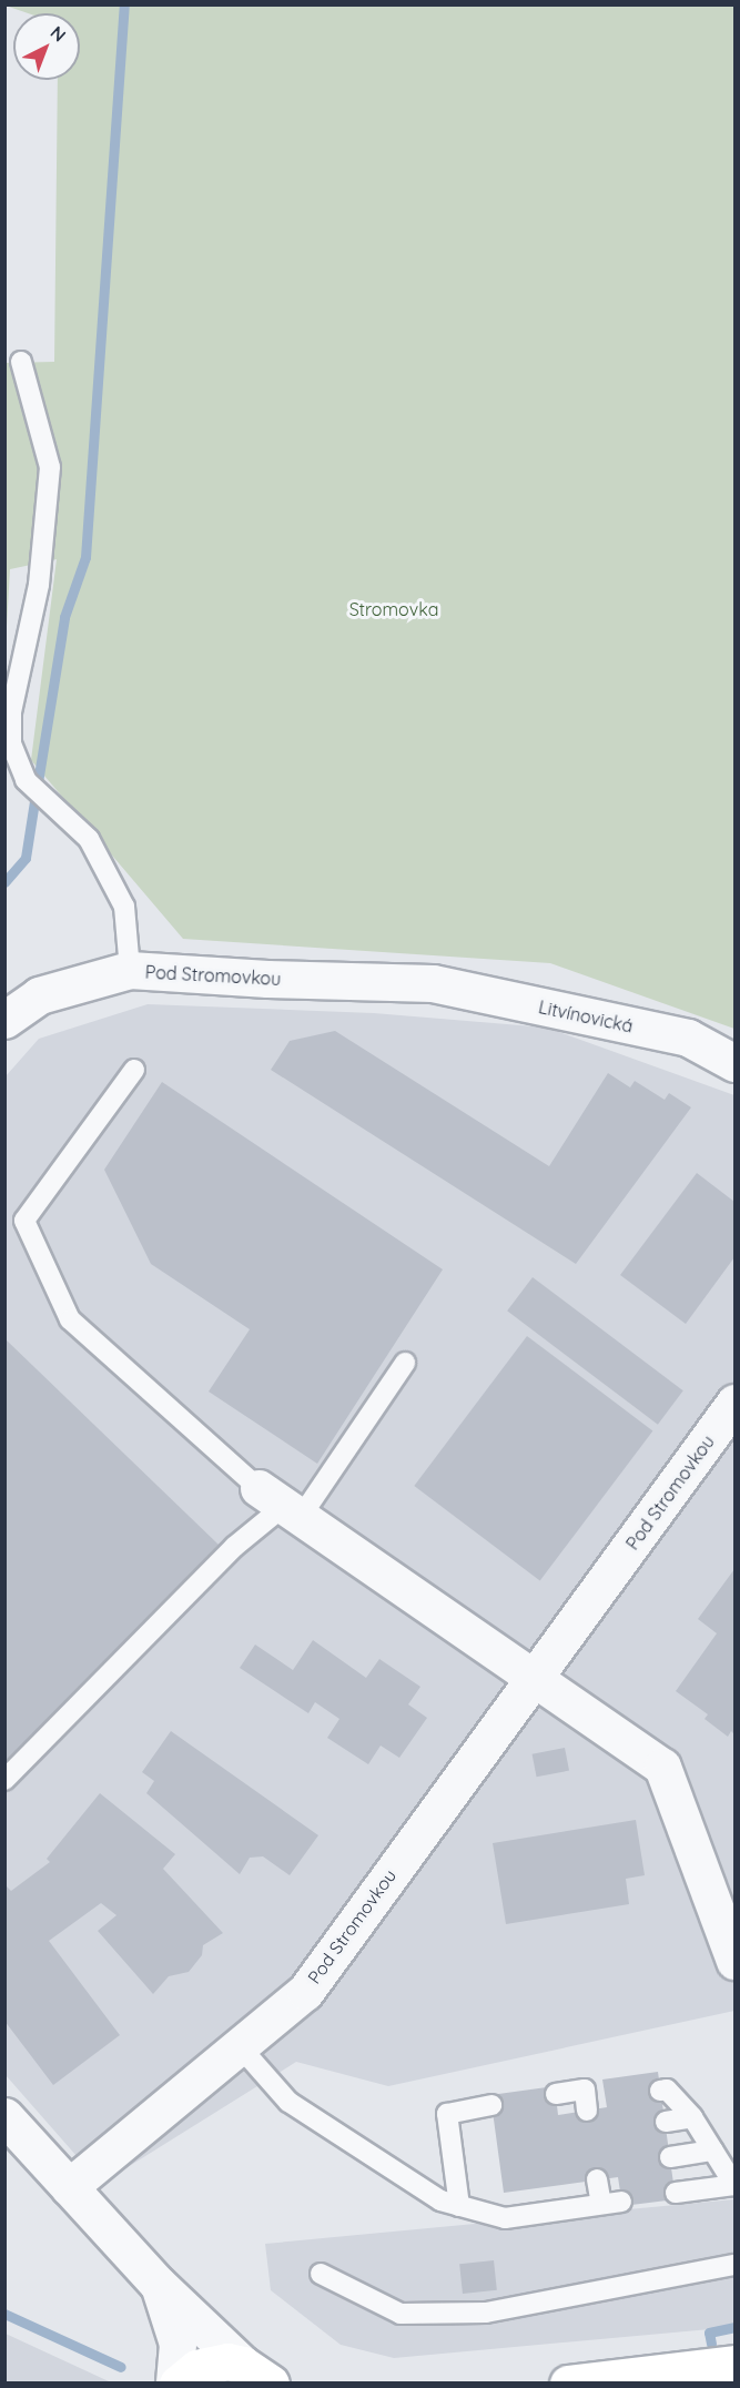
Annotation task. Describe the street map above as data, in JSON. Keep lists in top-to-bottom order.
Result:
{
  "streets": {
    "street": ["Pod Stromovkou", "Litvínovická"]
  },
  "crossings": [
    ["Pod Stromovkou", "Litvínovická"]
  ],
  "parks": ["Stromovka"],
  "north": "top right"
}
